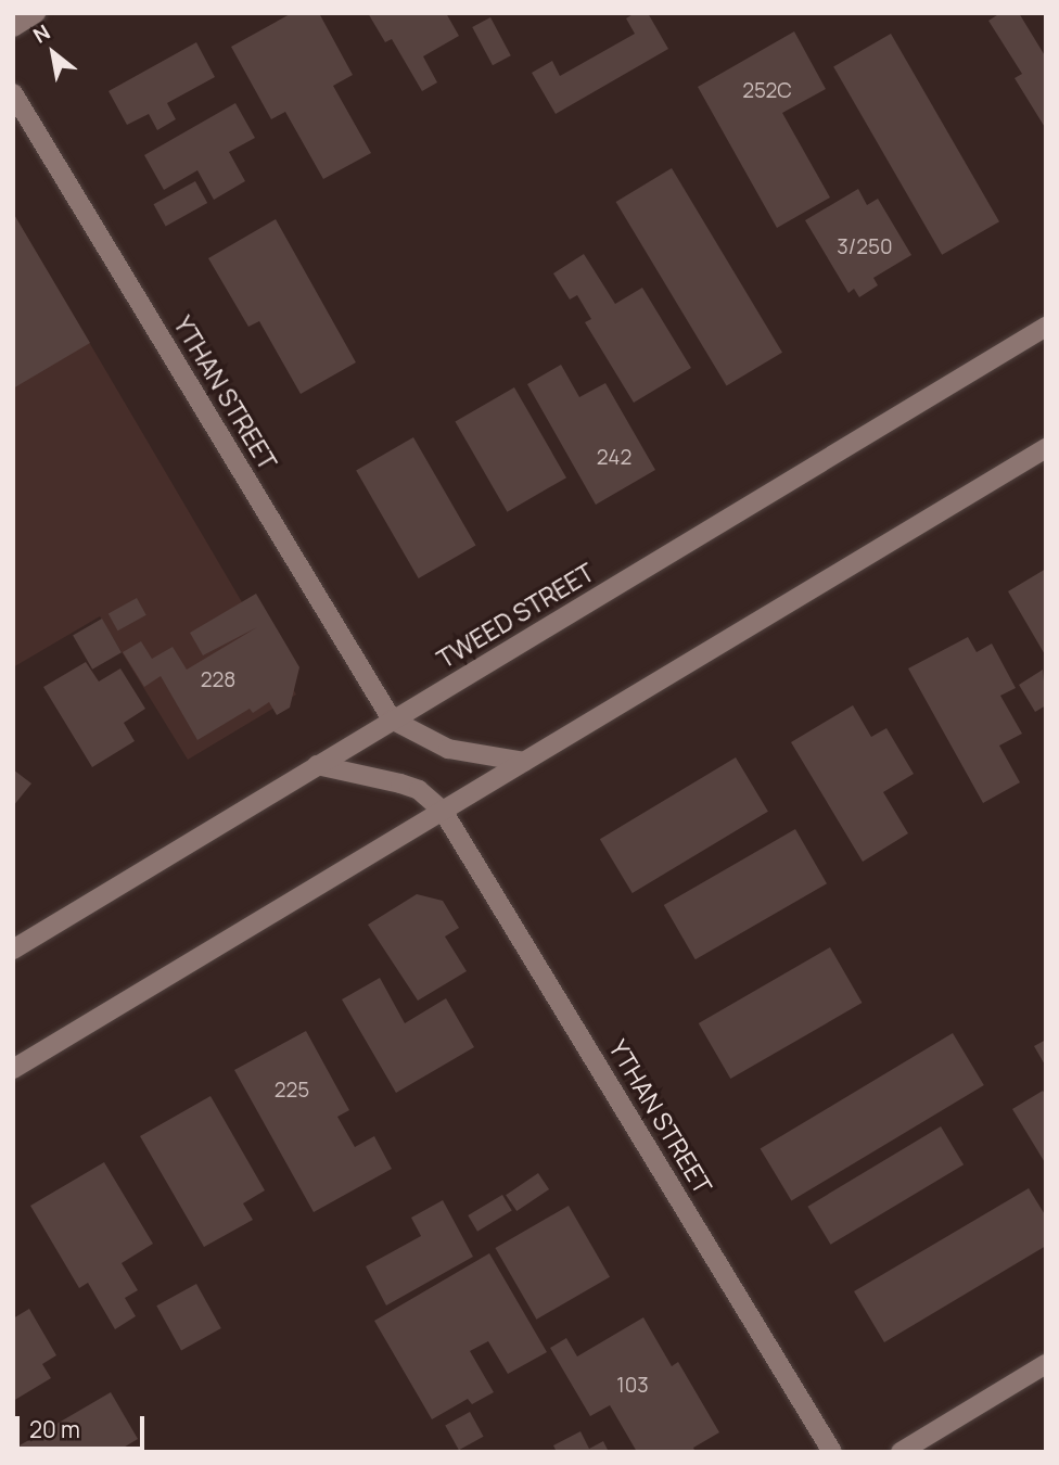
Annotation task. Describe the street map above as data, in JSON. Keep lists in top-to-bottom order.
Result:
{
  "streets": {
    "main road": ["YTHAN STREET", "TWEED STREET"]
  },
  "crossings": [
    ["YTHAN STREET", "TWEED STREET"]
  ],
  "house_numbers": [
    "252C",
    "3/250",
    "242",
    "228",
    "225",
    "103"
  ],
  "scale_bar": "20 m",
  "north": "top left"
}
